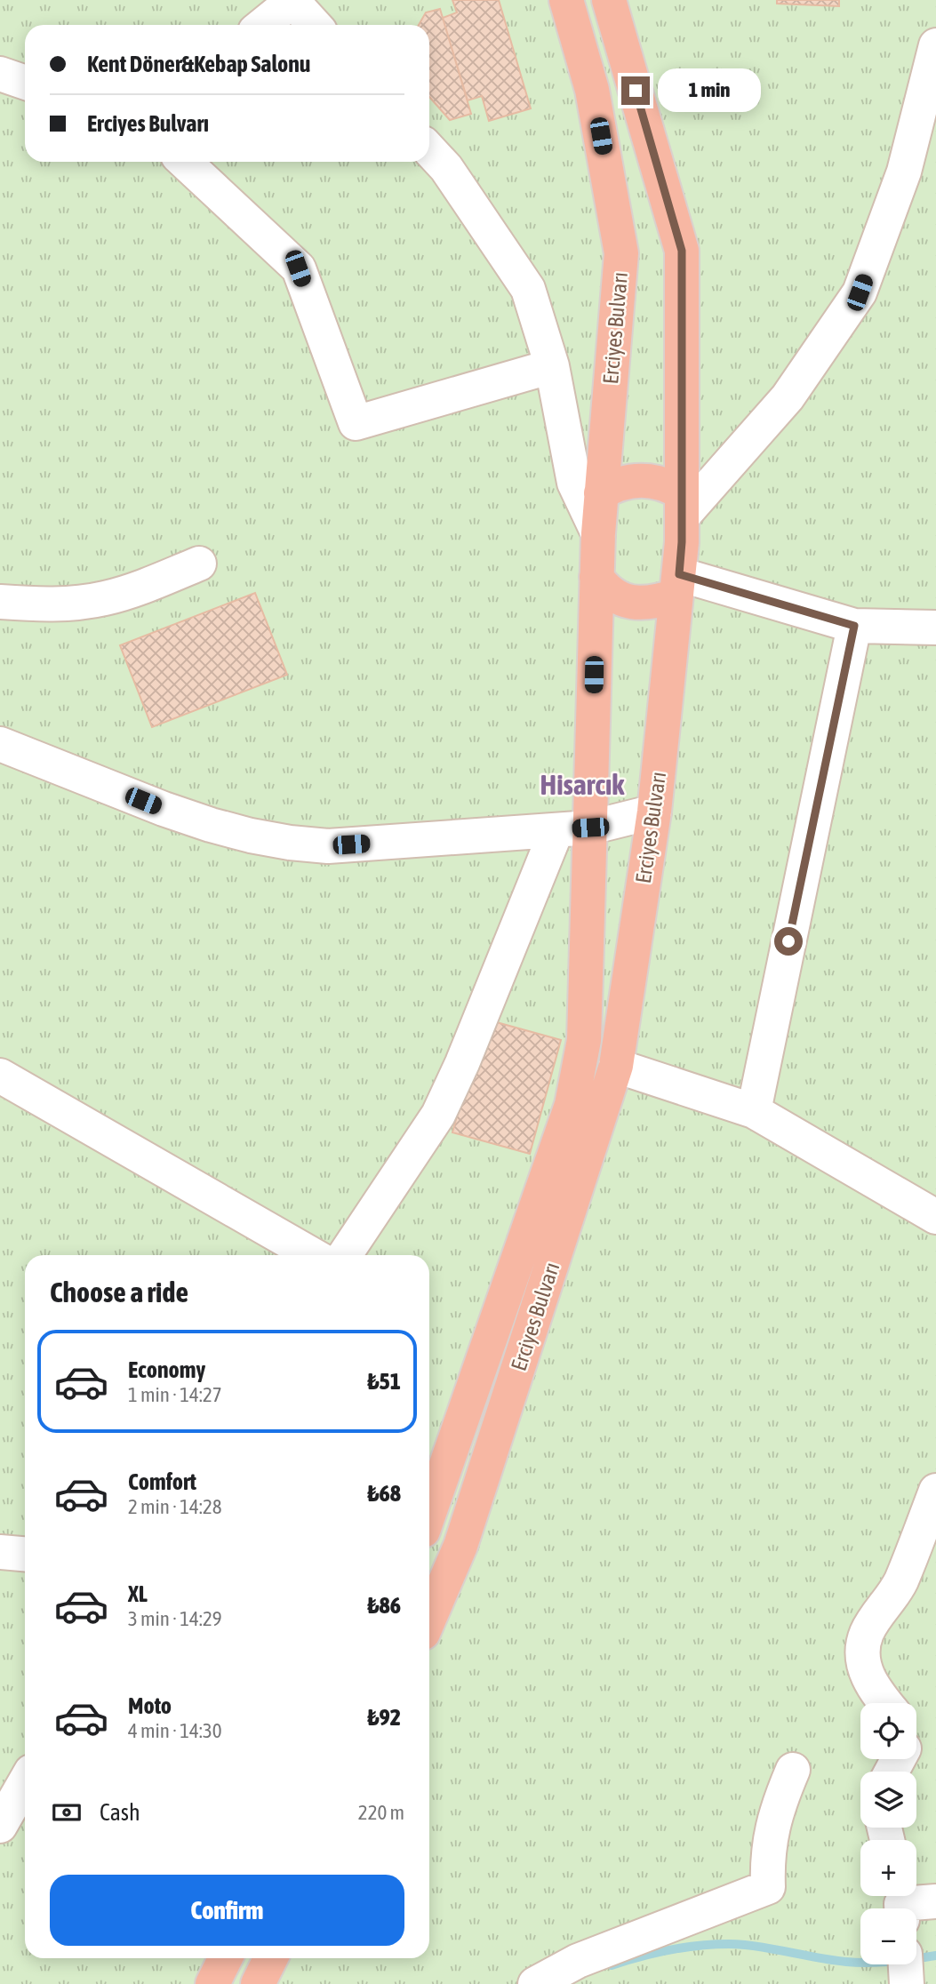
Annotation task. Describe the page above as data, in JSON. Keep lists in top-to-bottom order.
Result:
{
  "streets": {
    "highway": ["Erciyes Bulvarı"]
  },
  "districts": ["Hisarcık"],
  "page": {
    "banner": ["Kent Döner&Kebap Salonu", "Erciyes Bulvarı"],
    "bubble": "1 min",
    "heading": "Choose a ride",
    "list": [
      {
        "name": "Economy",
        "note": "1 min · 14:27",
        "value": "₺51"
      },
      {
        "name": "Comfort",
        "note": "2 min · 14:28",
        "value": "₺68"
      },
      {
        "name": "XL",
        "note": "3 min · 14:29",
        "value": "₺86"
      },
      {
        "name": "Moto",
        "note": "4 min · 14:30",
        "value": "₺92"
      }
    ],
    "map_buttons": ["+", "−"],
    "pay": ["Cash", "220 m"],
    "buttons": "Confirm"
  }
}
